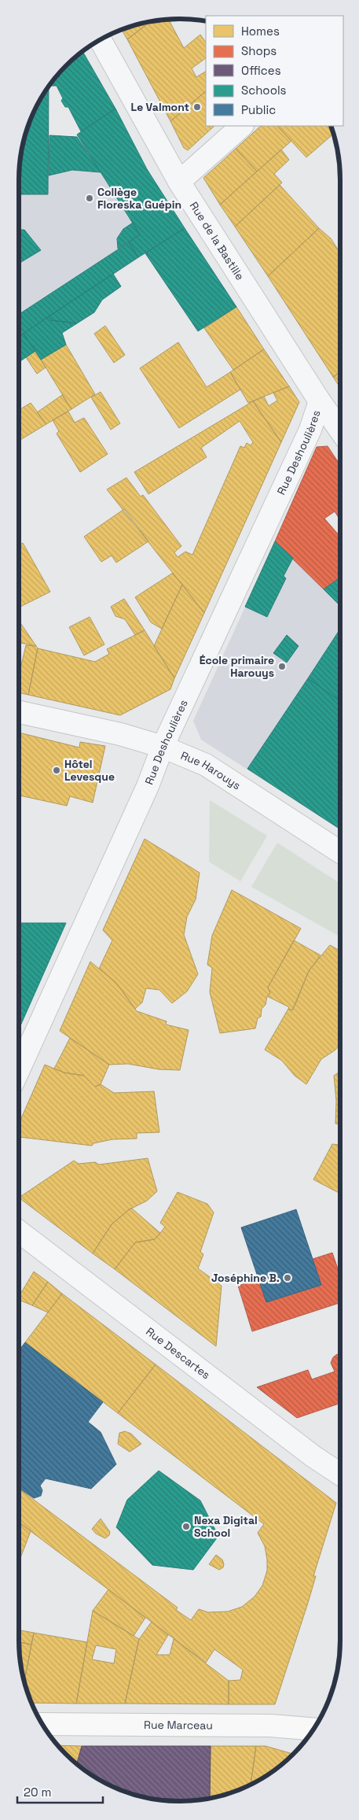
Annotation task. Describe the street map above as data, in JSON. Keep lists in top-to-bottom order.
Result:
{
  "streets": {
    "main road": ["Rue Marceau"],
    "street": [
      "Rue de la Bastille",
      "Rue Deshoulières",
      "Rue Harouys",
      "Rue Descartes"
    ]
  },
  "crossings": [
    ["Rue de la Bastille", "Rue Deshoulières"],
    ["Rue Deshoulières", "Rue Harouys"]
  ],
  "places": [
    "Le Valmont",
    "Collège Floreska Guépin",
    "École primaire Harouys",
    "Hôtel Levesque",
    "Joséphine B.",
    "Nexa Digital School"
  ],
  "legend": [
    "Homes",
    "Shops",
    "Offices",
    "Schools",
    "Public"
  ],
  "scale_bar": "20 m"
}
